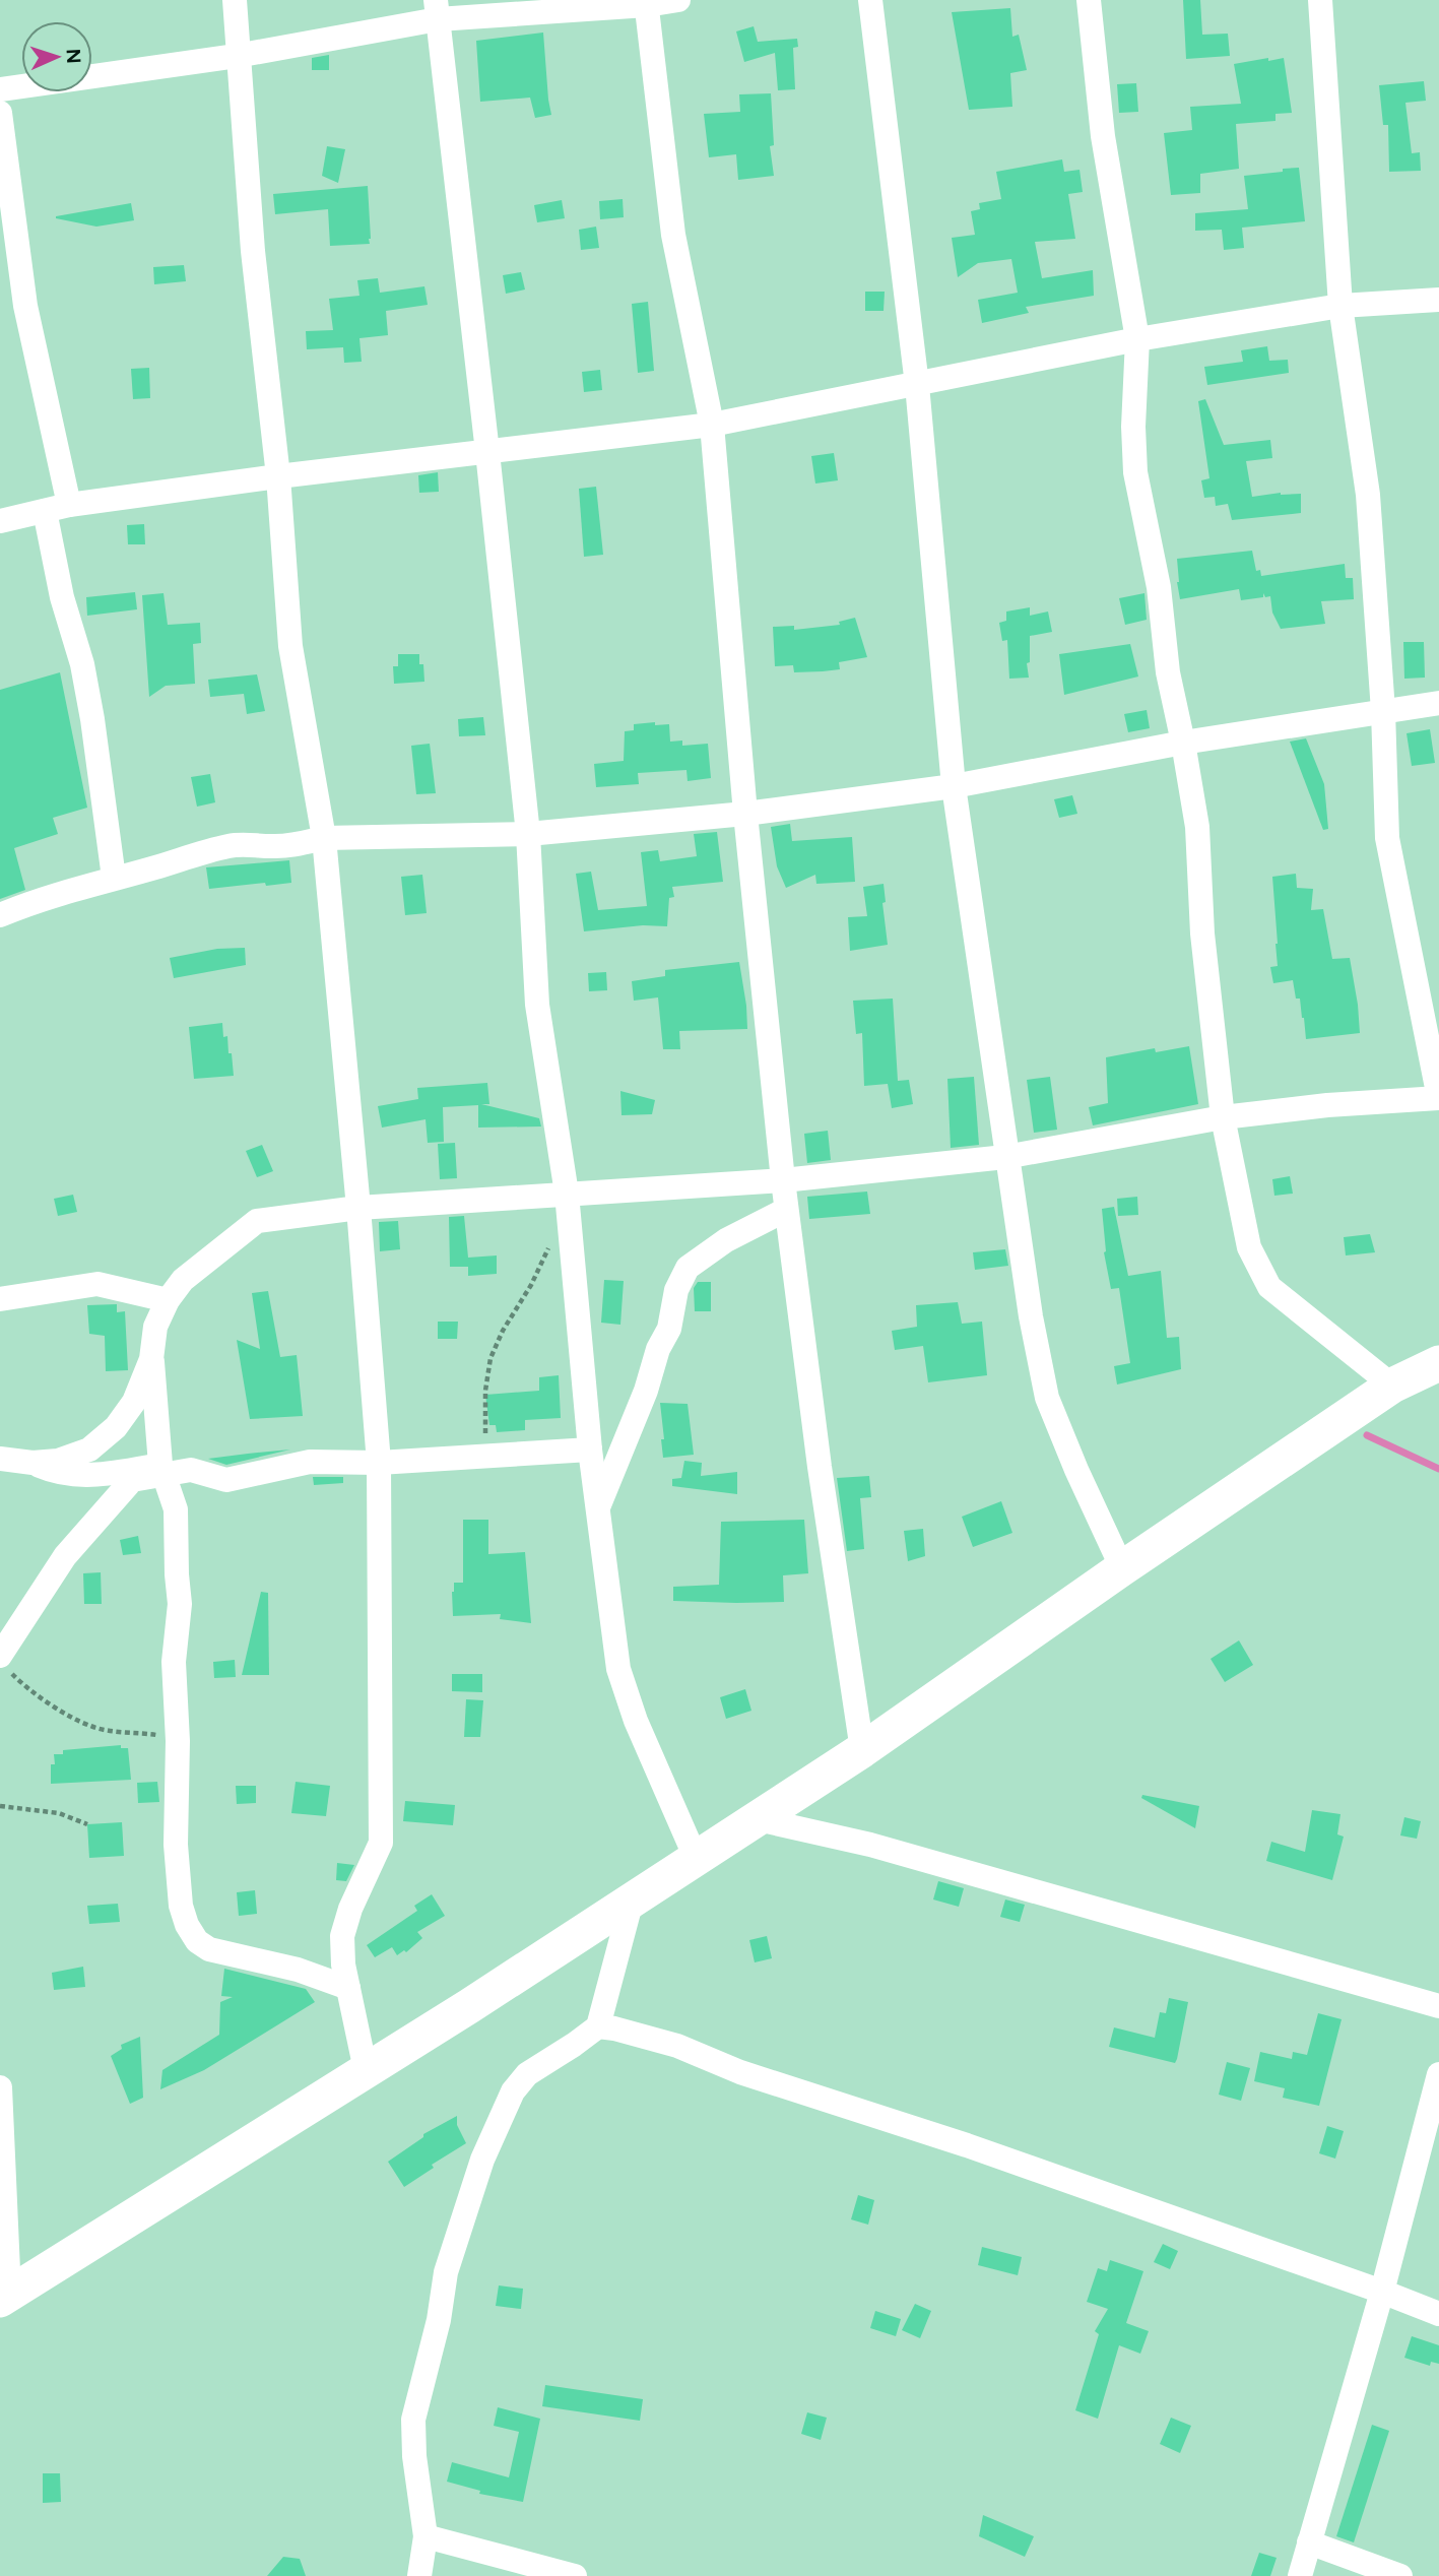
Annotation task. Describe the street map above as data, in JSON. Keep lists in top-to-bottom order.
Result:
{
  "north": "right"
}
